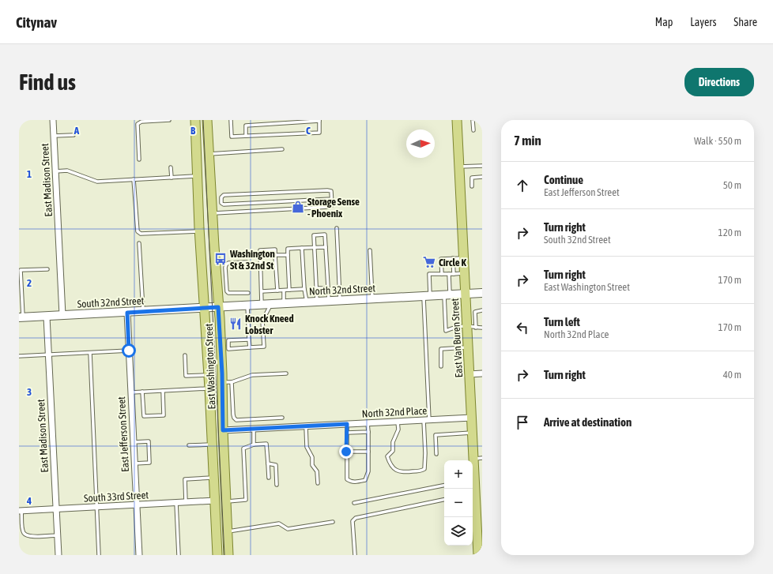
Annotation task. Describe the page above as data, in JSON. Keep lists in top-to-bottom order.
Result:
{
  "streets": {
    "main road": [
      "North 32nd Street",
      "South 32nd Street",
      "East Van Buren Street",
      "East Washington Street"
    ],
    "street": [
      "East Madison Street",
      "North 32nd Place",
      "East Jefferson Street",
      "South 33rd Street"
    ]
  },
  "crossings": [
    ["East Madison Street", "South 32nd Street"],
    ["East Madison Street", "South 33rd Street"],
    ["North 32nd Street", "South 32nd Street"],
    ["North 32nd Street", "East Van Buren Street"],
    ["North 32nd Street", "East Washington Street"],
    ["South 32nd Street", "East Washington Street"],
    ["South 32nd Street", "East Jefferson Street"],
    ["East Van Buren Street", "North 32nd Place"],
    ["East Washington Street", "North 32nd Place"],
    ["East Washington Street", "South 33rd Street"],
    ["East Jefferson Street", "South 33rd Street"]
  ],
  "places": {
    "shop": ["Storage Sense - Phoenix"],
    "bus stop": ["Washington St & 32nd St"],
    "supermarket": ["Circle K"],
    "restaurant": ["Knock Kneed Lobster"]
  },
  "north": "right",
  "page": {
    "header": "Citynav",
    "nav": ["Map", "Layers", "Share"],
    "buttons": "Directions",
    "title": "Find us",
    "heading": ["7 min", "Walk · 550 m"],
    "list": [
      ["Continue", "East Jefferson Street", "50 m"],
      ["Turn right", "South 32nd Street", "120 m"],
      ["Turn right", "East Washington Street", "170 m"],
      ["Turn left", "North 32nd Place", "170 m"],
      ["Turn right", "40 m"],
      "Arrive at destination"
    ],
    "map_buttons": ["+", "−"]
  },
  "grid": {
    "columns": ["A", "B", "C"],
    "rows": [
      "1",
      "2",
      "3",
      "4"
    ]
  }
}
